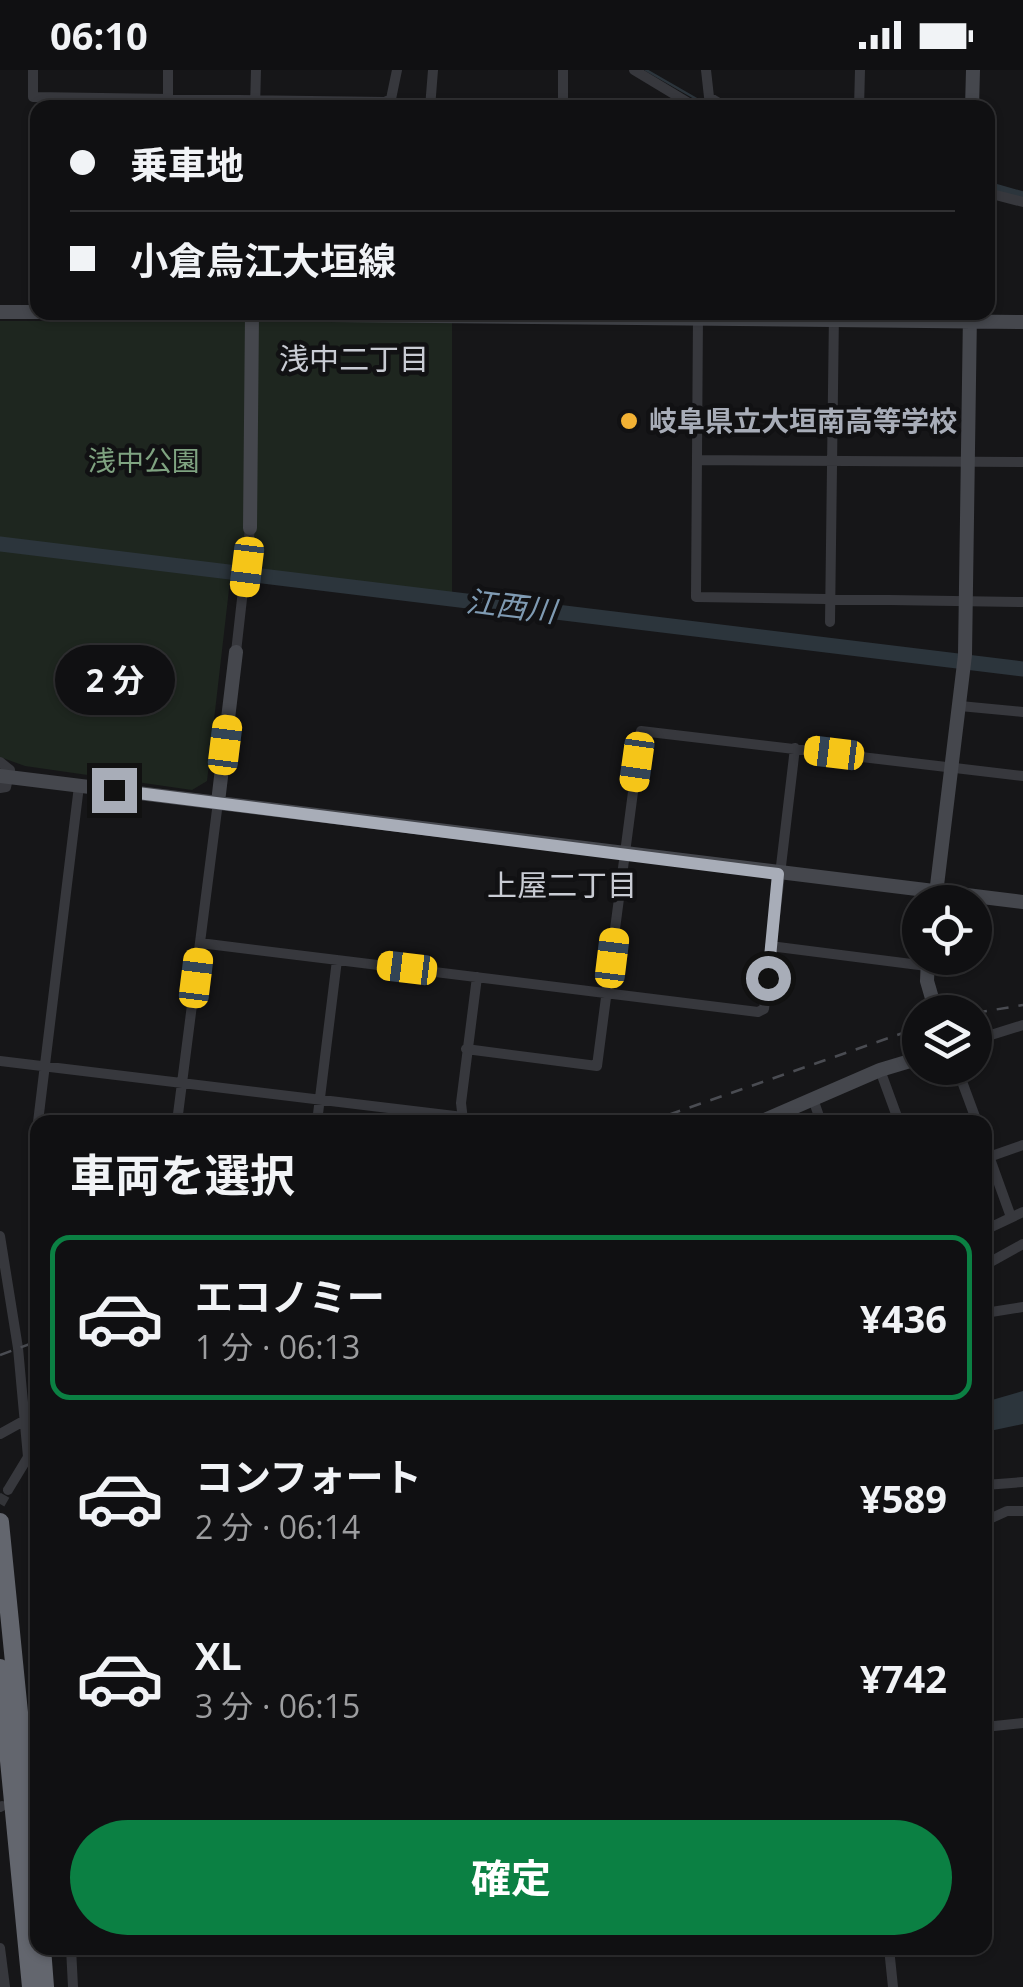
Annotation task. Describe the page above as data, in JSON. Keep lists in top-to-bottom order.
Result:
{
  "districts": ["浅中二丁目", "上屋二丁目"],
  "water": ["江西川"],
  "parks": ["浅中公園"],
  "places": ["岐阜県立大垣南高等学校"],
  "page": {
    "status": "06:10",
    "banner": ["乗車地", "小倉烏江大垣線"],
    "bubble": "2 分",
    "heading": "車両を選択",
    "list": [
      {
        "name": "エコノミー",
        "note": "1 分 · 06:13",
        "value": "¥436"
      },
      {
        "name": "コンフォート",
        "note": "2 分 · 06:14",
        "value": "¥589"
      },
      {
        "name": "XL",
        "note": "3 分 · 06:15",
        "value": "¥742"
      }
    ],
    "buttons": "確定"
  }
}
